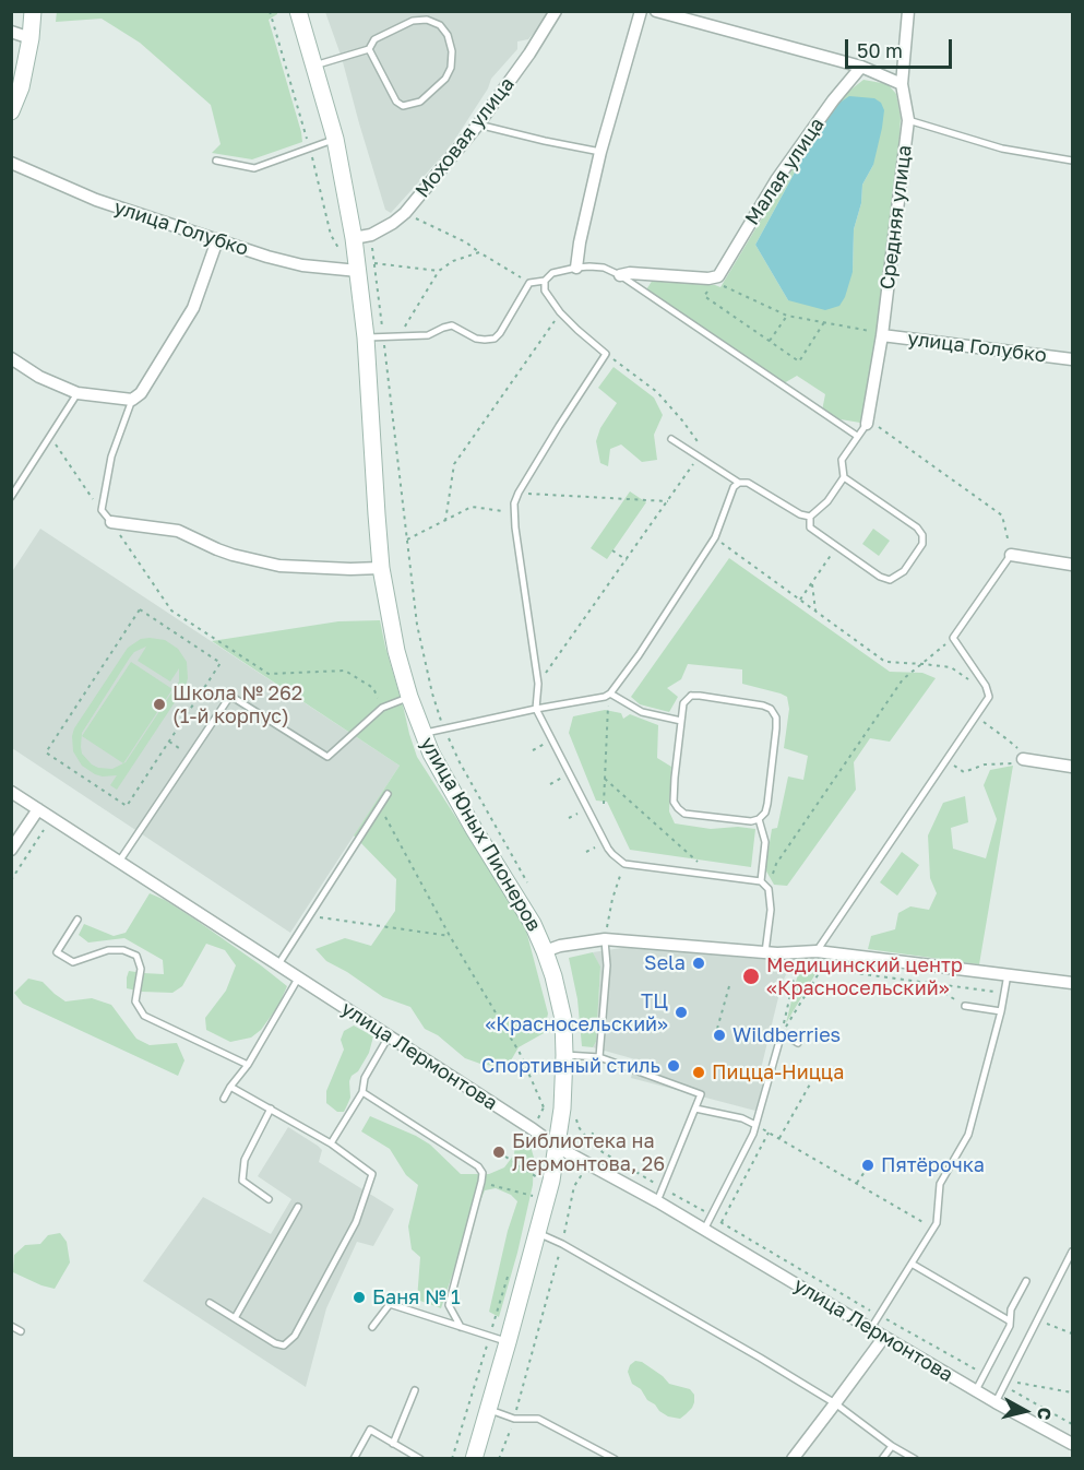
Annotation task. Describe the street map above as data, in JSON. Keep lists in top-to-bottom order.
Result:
{
  "streets": {
    "main road": ["улица Юных Пионеров"],
    "street": [
      "Моховая улица",
      "Малая улица",
      "Средняя улица",
      "улица Голубко",
      "улица Лермонтова"
    ]
  },
  "crossings": [
    ["Моховая улица", "улица Юных Пионеров"],
    ["Средняя улица", "улица Голубко"],
    ["улица Голубко", "улица Юных Пионеров"],
    ["улица Юных Пионеров", "улица Лермонтова"]
  ],
  "places": [
    "Школа № 262 (1-й корпус)",
    "Sela",
    "Медицинский центр «Красносельский»",
    "ТЦ «Красносельский»",
    "Wildberries",
    "Спортивный стиль",
    "Пицца-Ницца",
    "Библиотека на Лермонтова, 26",
    "Пятёрочка",
    "Баня № 1"
  ],
  "scale_bar": "50 m",
  "north": "right"
}
